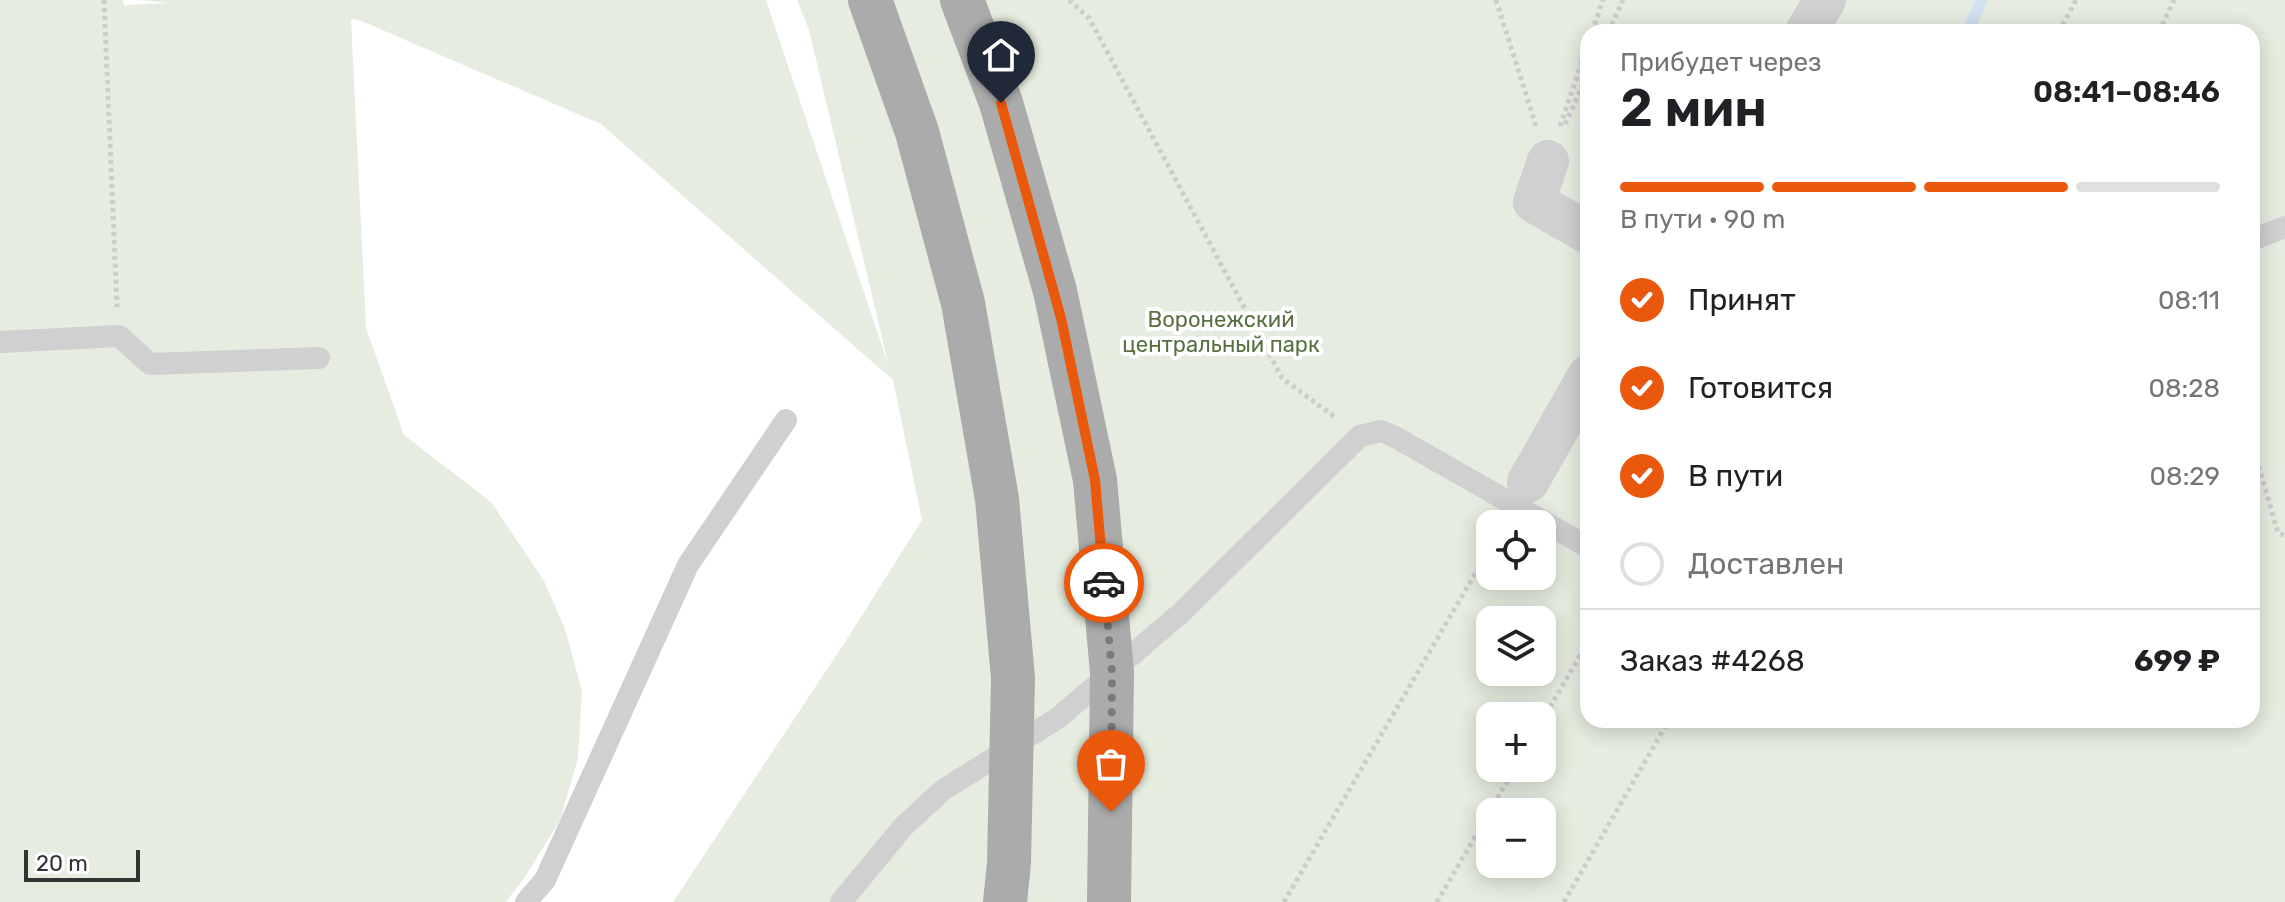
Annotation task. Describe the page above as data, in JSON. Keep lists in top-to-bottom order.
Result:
{
  "parks": ["Воронежский центральный парк"],
  "scale_bar": "20 m",
  "page": {
    "heading": ["2 мин", "Прибудет через", "08:41–08:46"],
    "panel": ["Заказ #4268", "699 ₽"],
    "bar": "В пути · 90 m",
    "list": [
      ["Принят", "08:11"],
      ["Готовится", "08:28"],
      ["В пути", "08:29"],
      "Доставлен"
    ],
    "map_buttons": ["+", "−"],
    "scale": "20 m"
  }
}
